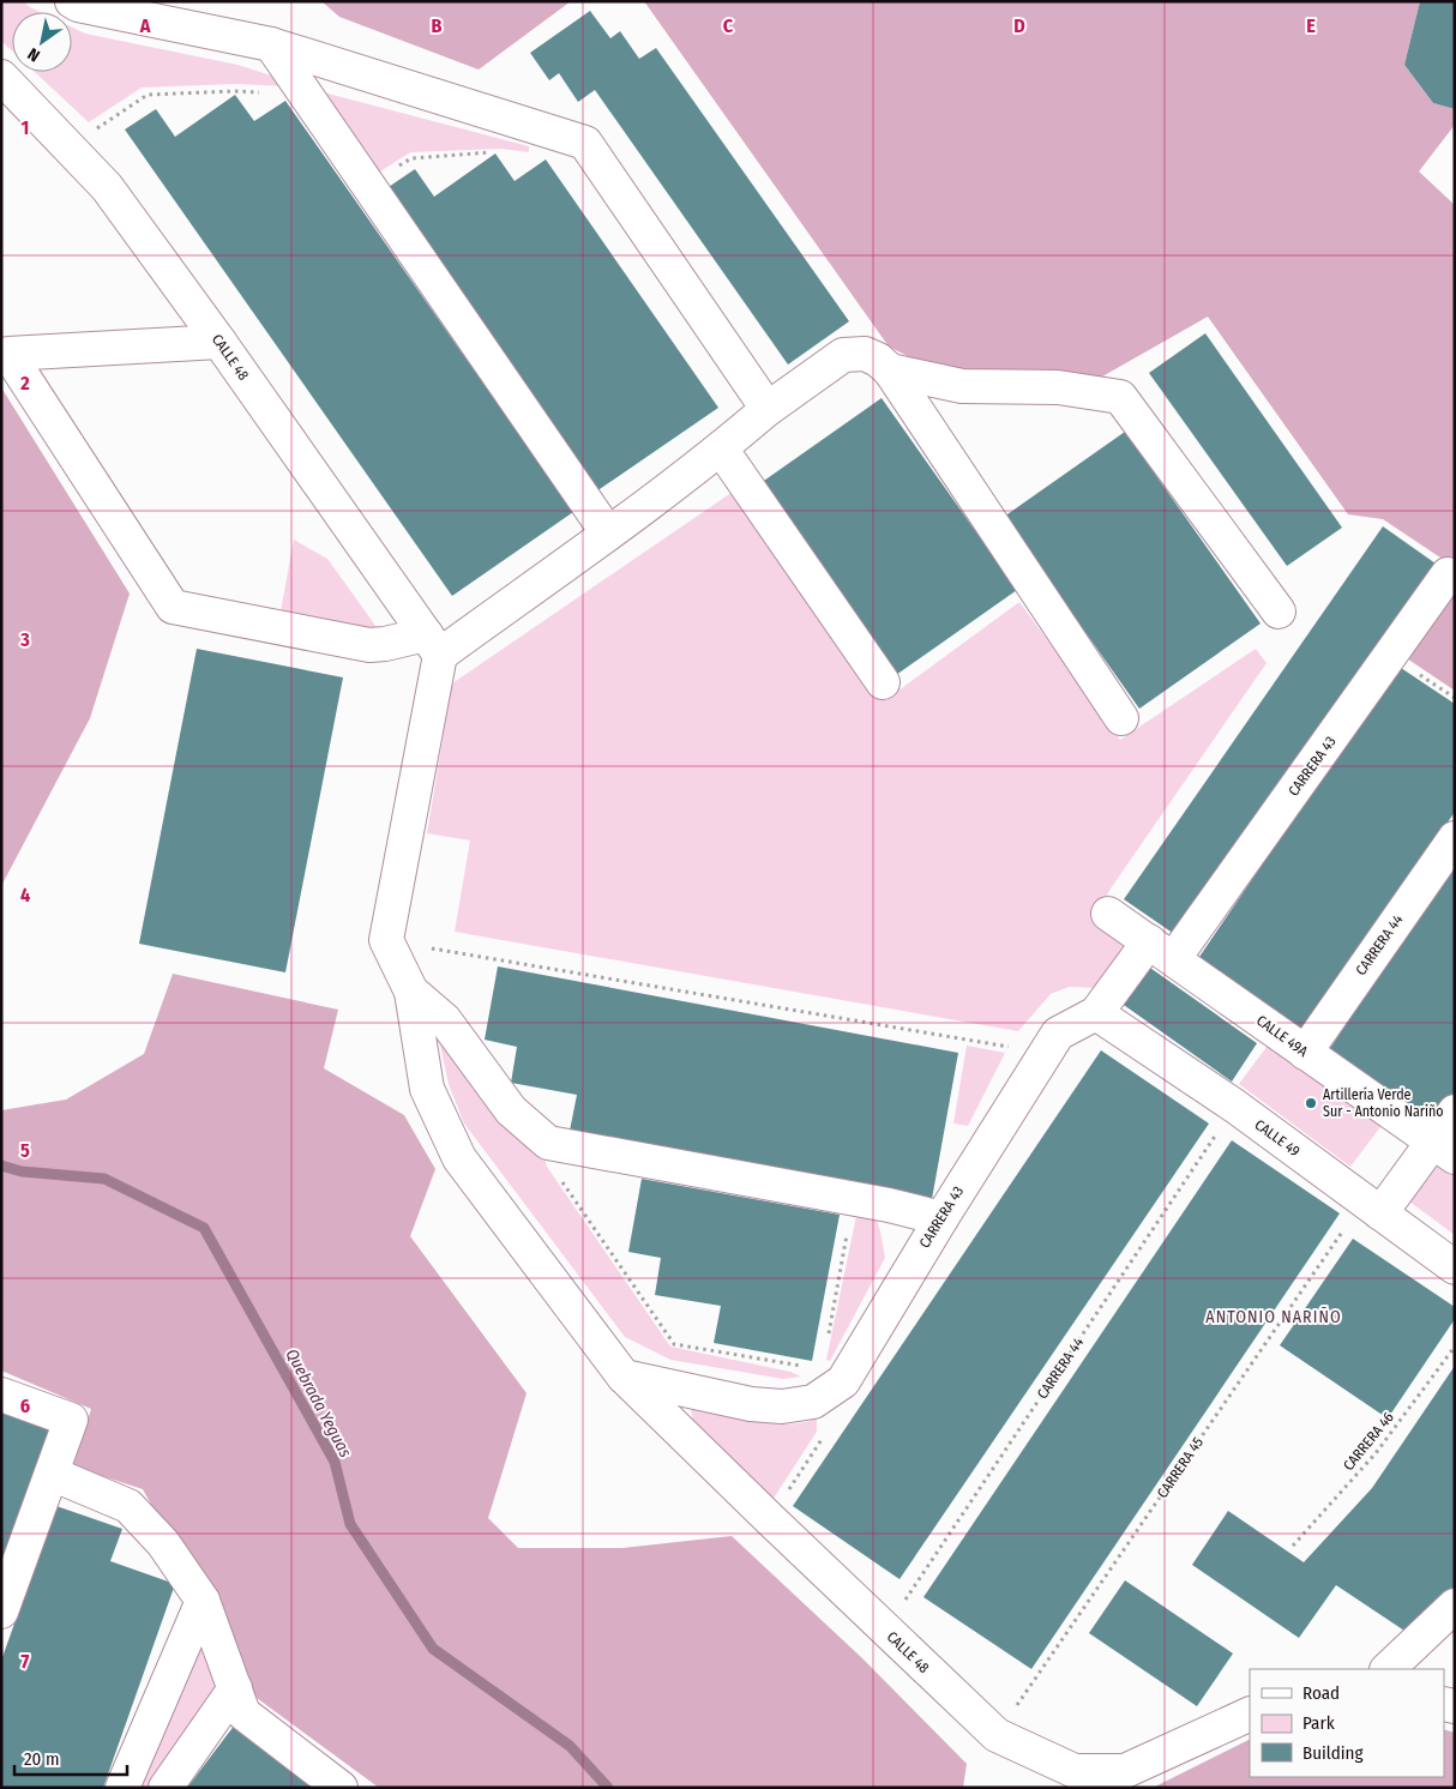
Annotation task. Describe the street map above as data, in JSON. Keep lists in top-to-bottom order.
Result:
{
  "streets": {
    "street": [
      "CALLE 48",
      "CARRERA 43",
      "CARRERA 44",
      "CALLE 49A",
      "CALLE 49"
    ],
    "path": ["CARRERA 46", "CARRERA 45"]
  },
  "crossings": [
    ["CALLE 48", "CARRERA 44"],
    ["CALLE 48", "CARRERA 45"],
    ["CARRERA 43", "CALLE 49A"],
    ["CARRERA 43", "CALLE 49"],
    ["CARRERA 44", "CALLE 49A"],
    ["CARRERA 44", "CALLE 49"],
    ["CALLE 49", "CARRERA 45"]
  ],
  "districts": ["ANTONIO NARIÑO"],
  "water": ["Quebrada Yeguas"],
  "places": ["Artillería Verde Sur - Antonio Nariño"],
  "legend": ["Road", "Park", "Building"],
  "scale_bar": "20 m",
  "north": "bottom left",
  "grid": {
    "columns": [
      "A",
      "B",
      "C",
      "D",
      "E"
    ],
    "rows": [
      "1",
      "2",
      "3",
      "4",
      "5",
      "6",
      "7"
    ]
  }
}
